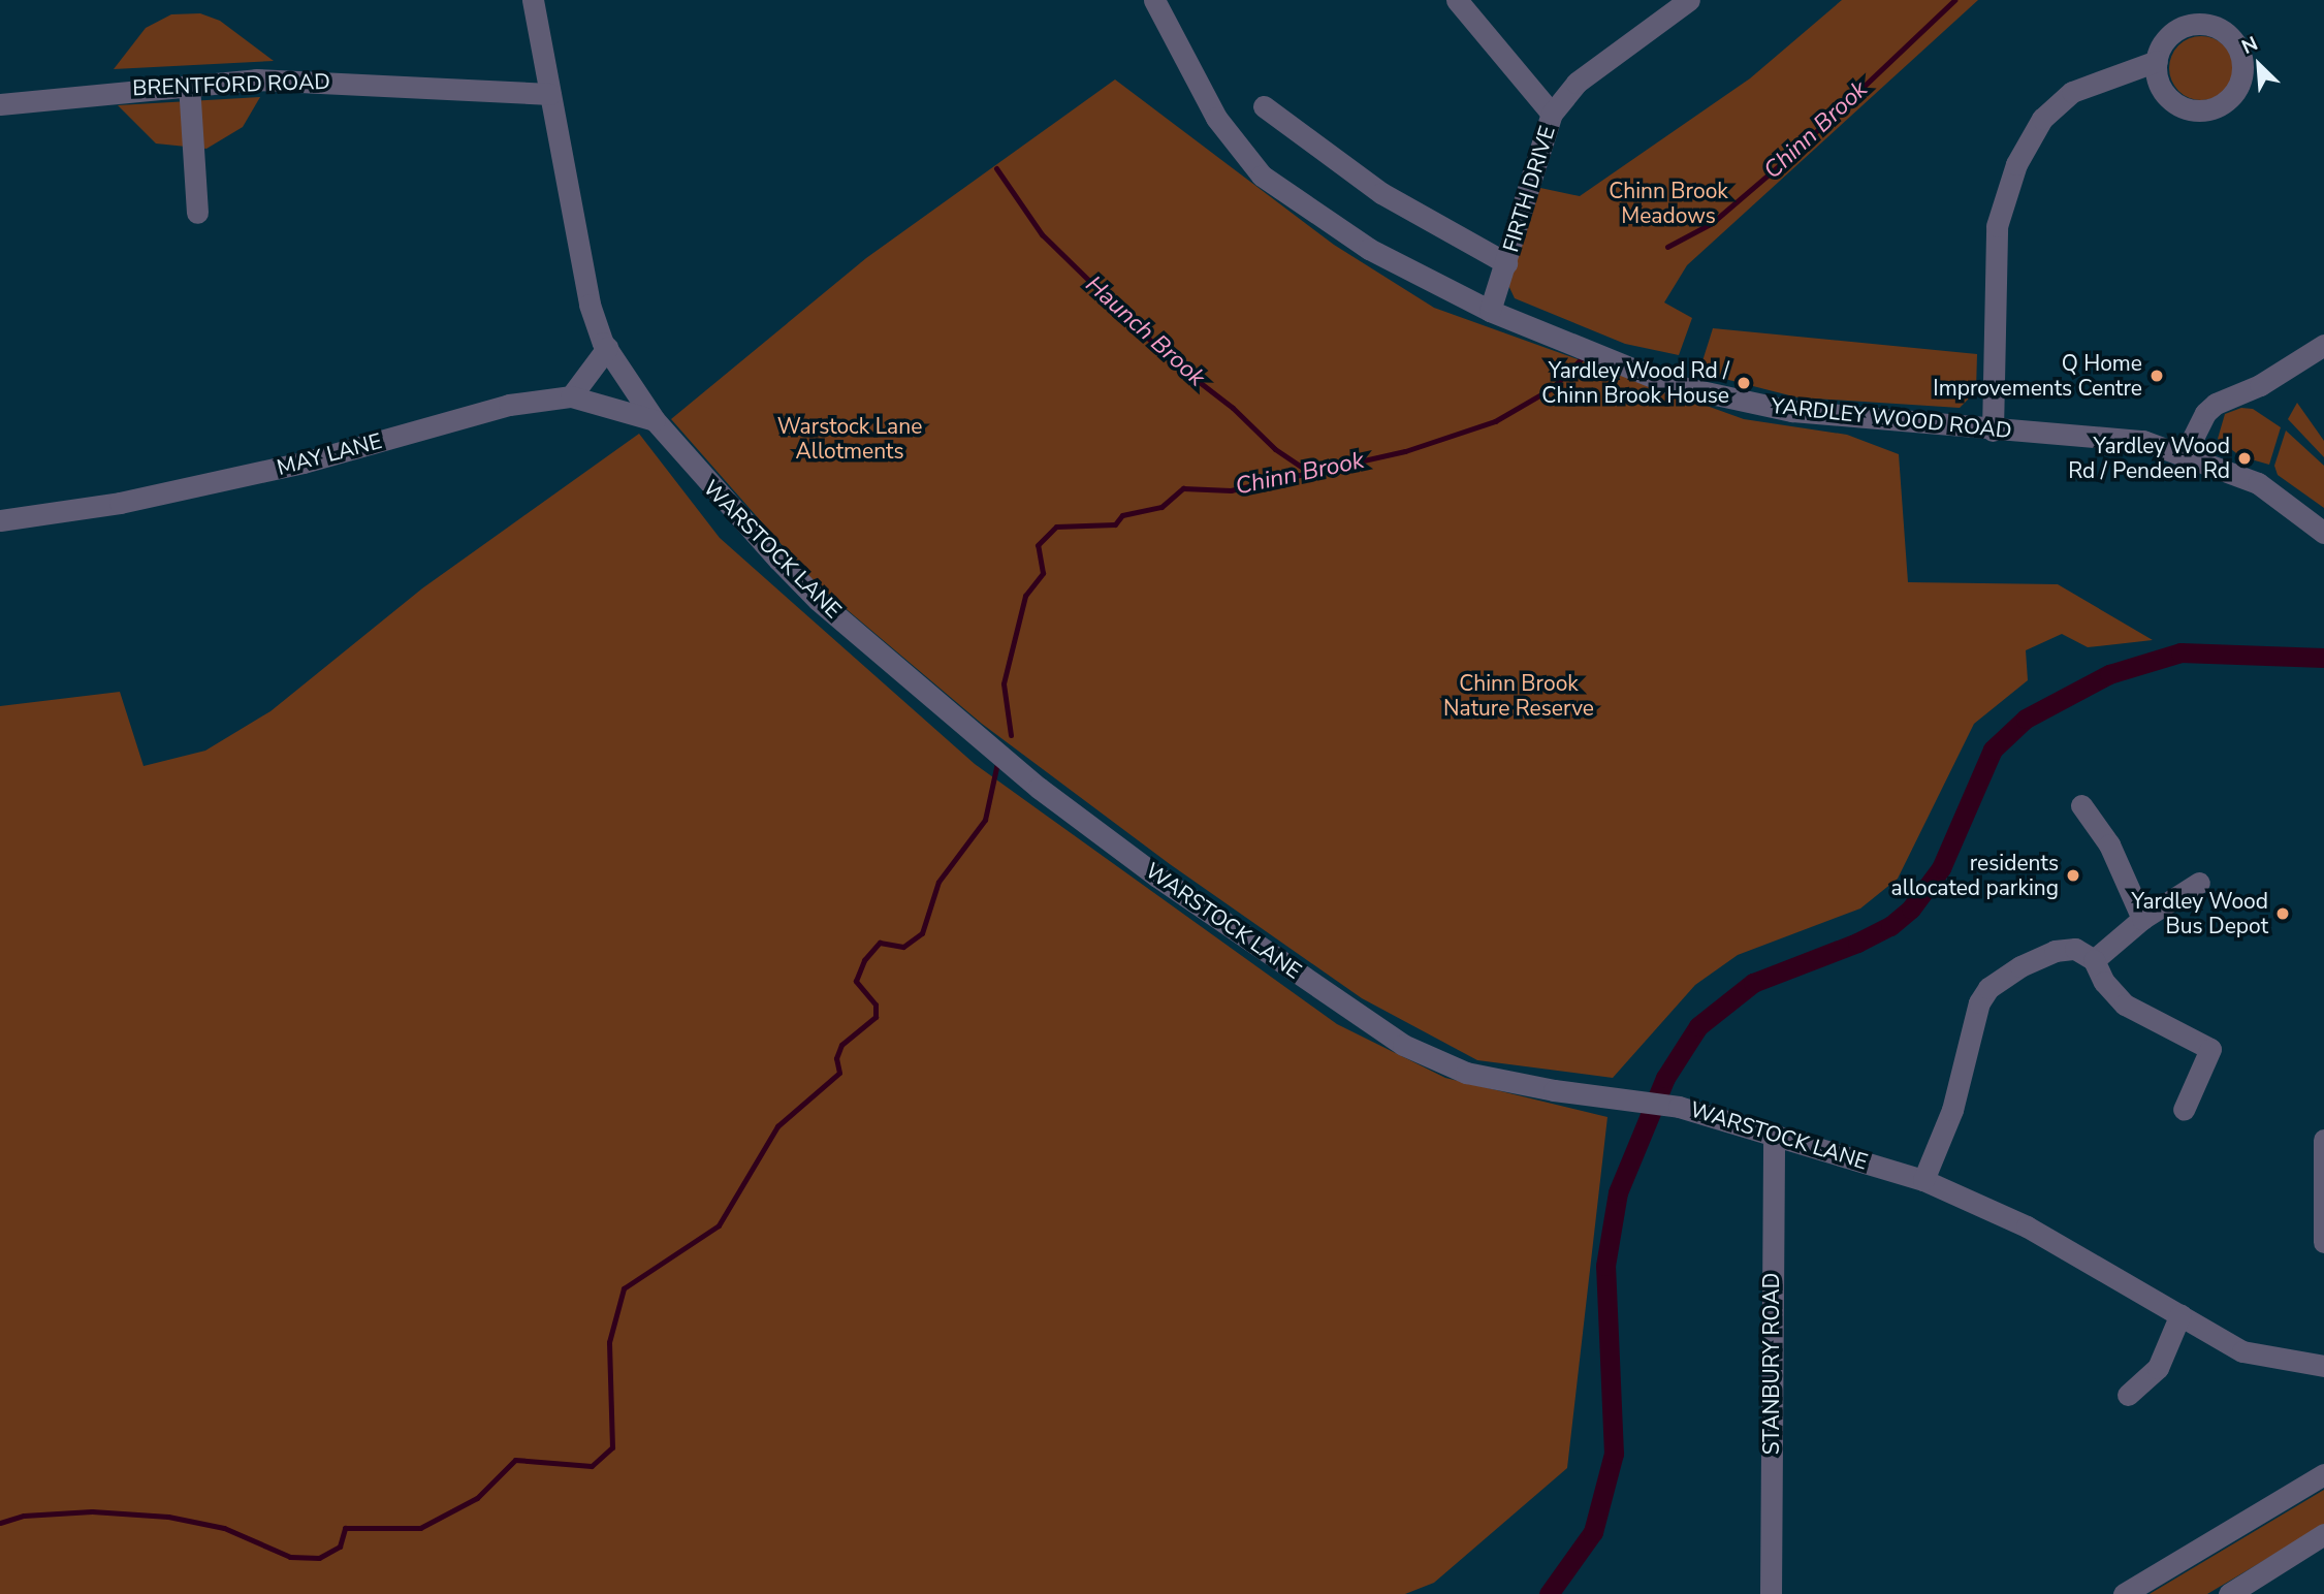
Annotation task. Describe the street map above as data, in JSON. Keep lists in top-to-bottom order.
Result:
{
  "streets": {
    "street": [
      "BRENTFORD ROAD",
      "FIRTH DRIVE",
      "YARDLEY WOOD ROAD",
      "MAY LANE",
      "WARSTOCK LANE",
      "STANBURY ROAD"
    ]
  },
  "crossings": [
    ["BRENTFORD ROAD", "WARSTOCK LANE"],
    ["FIRTH DRIVE", "YARDLEY WOOD ROAD"],
    ["MAY LANE", "WARSTOCK LANE"],
    ["WARSTOCK LANE", "STANBURY ROAD"]
  ],
  "water": ["Chinn Brook", "Haunch Brook"],
  "parks": ["Chinn Brook Meadows", "Warstock Lane Allotments", "Chinn Brook Nature Reserve"],
  "places": [
    "Q Home Improvements Centre",
    "Yardley Wood Rd / Chinn Brook House",
    "Yardley Wood Rd / Pendeen Rd",
    "residents allocated parking",
    "Yardley Wood Bus Depot"
  ],
  "north": "top left"
}
